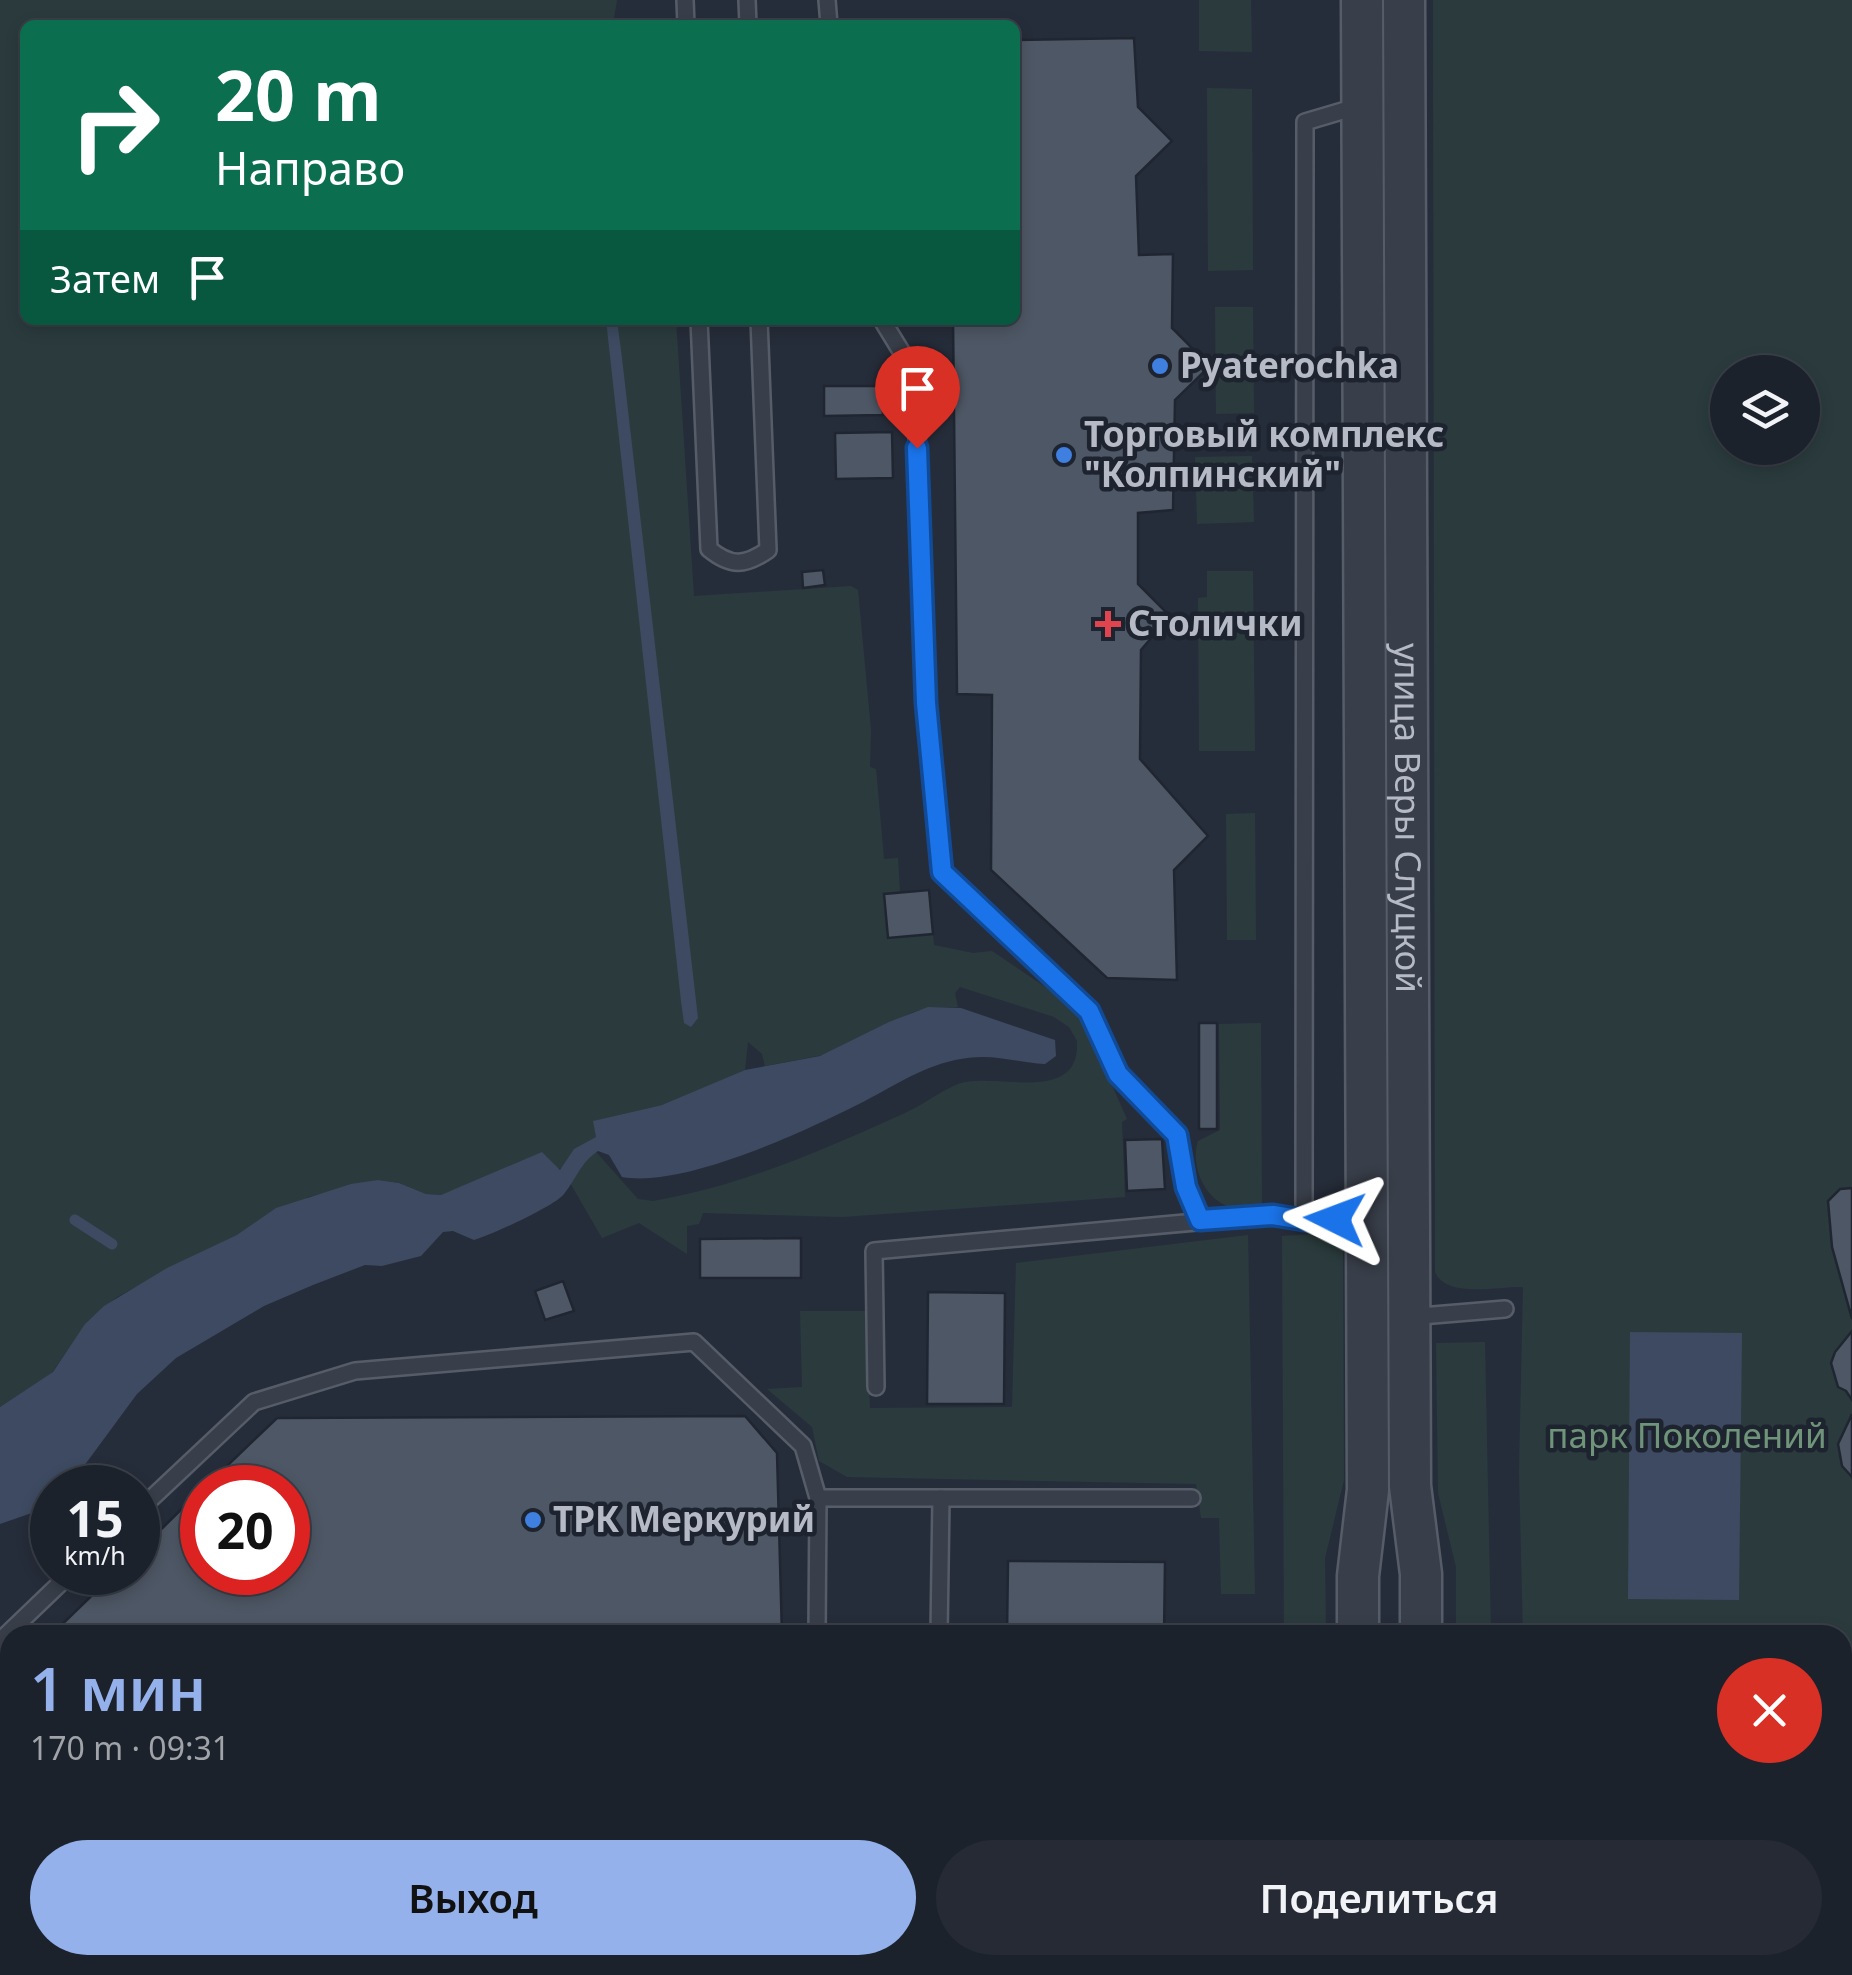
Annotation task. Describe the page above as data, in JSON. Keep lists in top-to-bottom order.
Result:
{
  "streets": {
    "street": ["улица Веры Слуцкой"]
  },
  "parks": ["парк Поколений"],
  "places": {
    "other": ["Pyaterochka", "Торговый комплекс \"Колпинский\"", "ТРК Меркурий"],
    "health": ["Столички"]
  },
  "page": {
    "turn": ["20 m", "Направо"],
    "then": "Затем",
    "speed": "15 km/h",
    "limit": "20",
    "heading": ["1 мин", "170 m · 09:31"],
    "buttons": ["Выход", "Поделиться"]
  }
}
